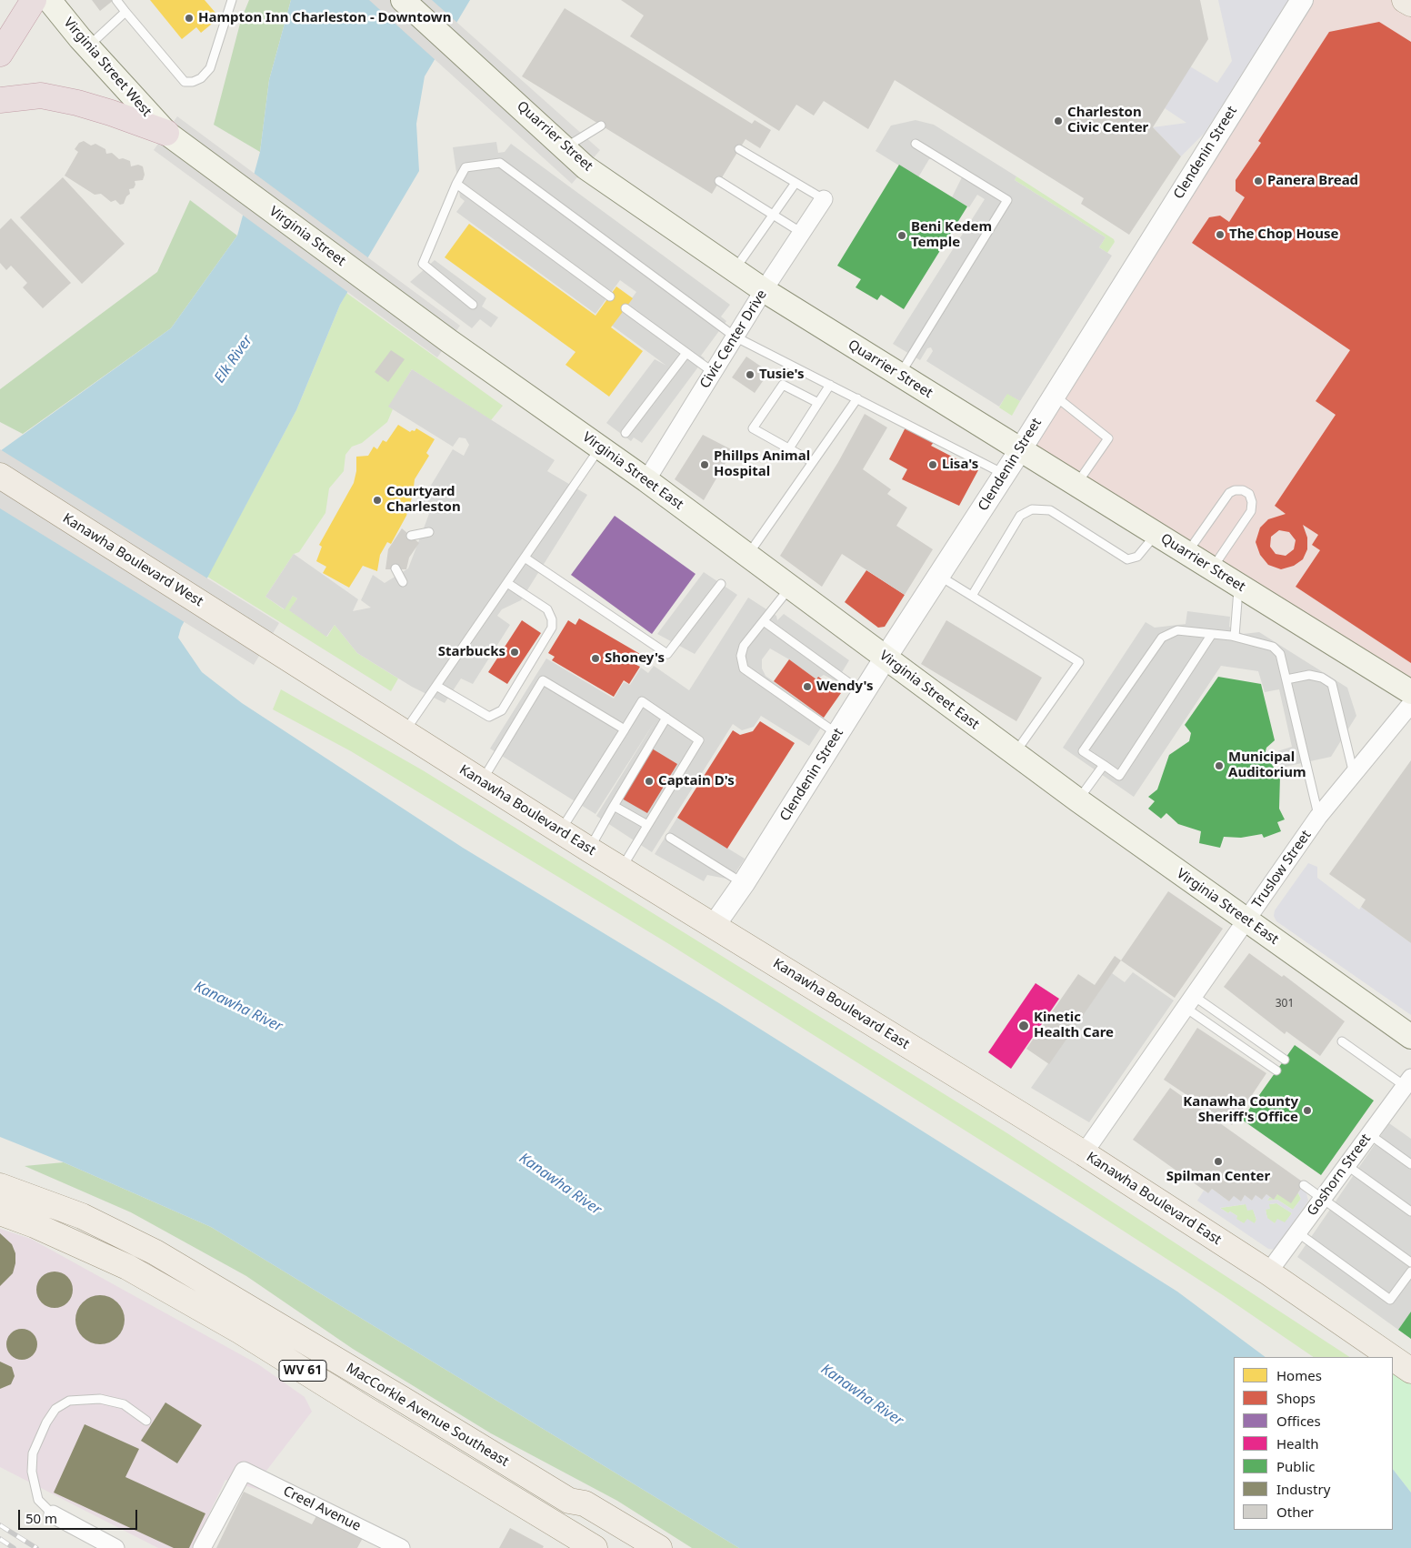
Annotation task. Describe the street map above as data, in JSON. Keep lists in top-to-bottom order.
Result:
{
  "streets": {
    "main road": [
      "Virginia Street West",
      "Quarrier Street",
      "Virginia Street",
      "Virginia Street East",
      "Kanawha Boulevard West",
      "Kanawha Boulevard East",
      "WV 61",
      "MacCorkle Avenue Southeast"
    ],
    "street": [
      "Clendenin Street",
      "Civic Center Drive",
      "Truslow Street",
      "Goshorn Street",
      "Creel Avenue"
    ]
  },
  "crossings": [
    ["Virginia Street West", "Virginia Street"],
    ["Quarrier Street", "Clendenin Street"],
    ["Quarrier Street", "Civic Center Drive"],
    ["Clendenin Street", "Virginia Street East"],
    ["Clendenin Street", "Kanawha Boulevard East"],
    ["Virginia Street", "Virginia Street East"],
    ["Civic Center Drive", "Virginia Street East"],
    ["Virginia Street East", "Truslow Street"],
    ["Kanawha Boulevard West", "Kanawha Boulevard East"],
    ["Kanawha Boulevard East", "Truslow Street"],
    ["Kanawha Boulevard East", "Goshorn Street"],
    ["WV 61", "MacCorkle Avenue Southeast"]
  ],
  "water": ["Elk River", "Kanawha River"],
  "places": [
    "Hampton Inn Charleston - Downtown",
    "Charleston Civic Center",
    "Panera Bread",
    "The Chop House",
    "Beni Kedem Temple",
    "Tusie's",
    "Phillps Animal Hospital",
    "Lisa's",
    "Courtyard Charleston",
    "Starbucks",
    "Shoney's",
    "Wendy's",
    "Municipal Auditorium",
    "Captain D's",
    "Kinetic Health Care",
    "Kanawha County Sheriff's Office",
    "Spilman Center"
  ],
  "house_numbers": ["301"],
  "legend": [
    "Homes",
    "Shops",
    "Offices",
    "Health",
    "Public",
    "Industry",
    "Other"
  ],
  "scale_bar": "50 m"
}
